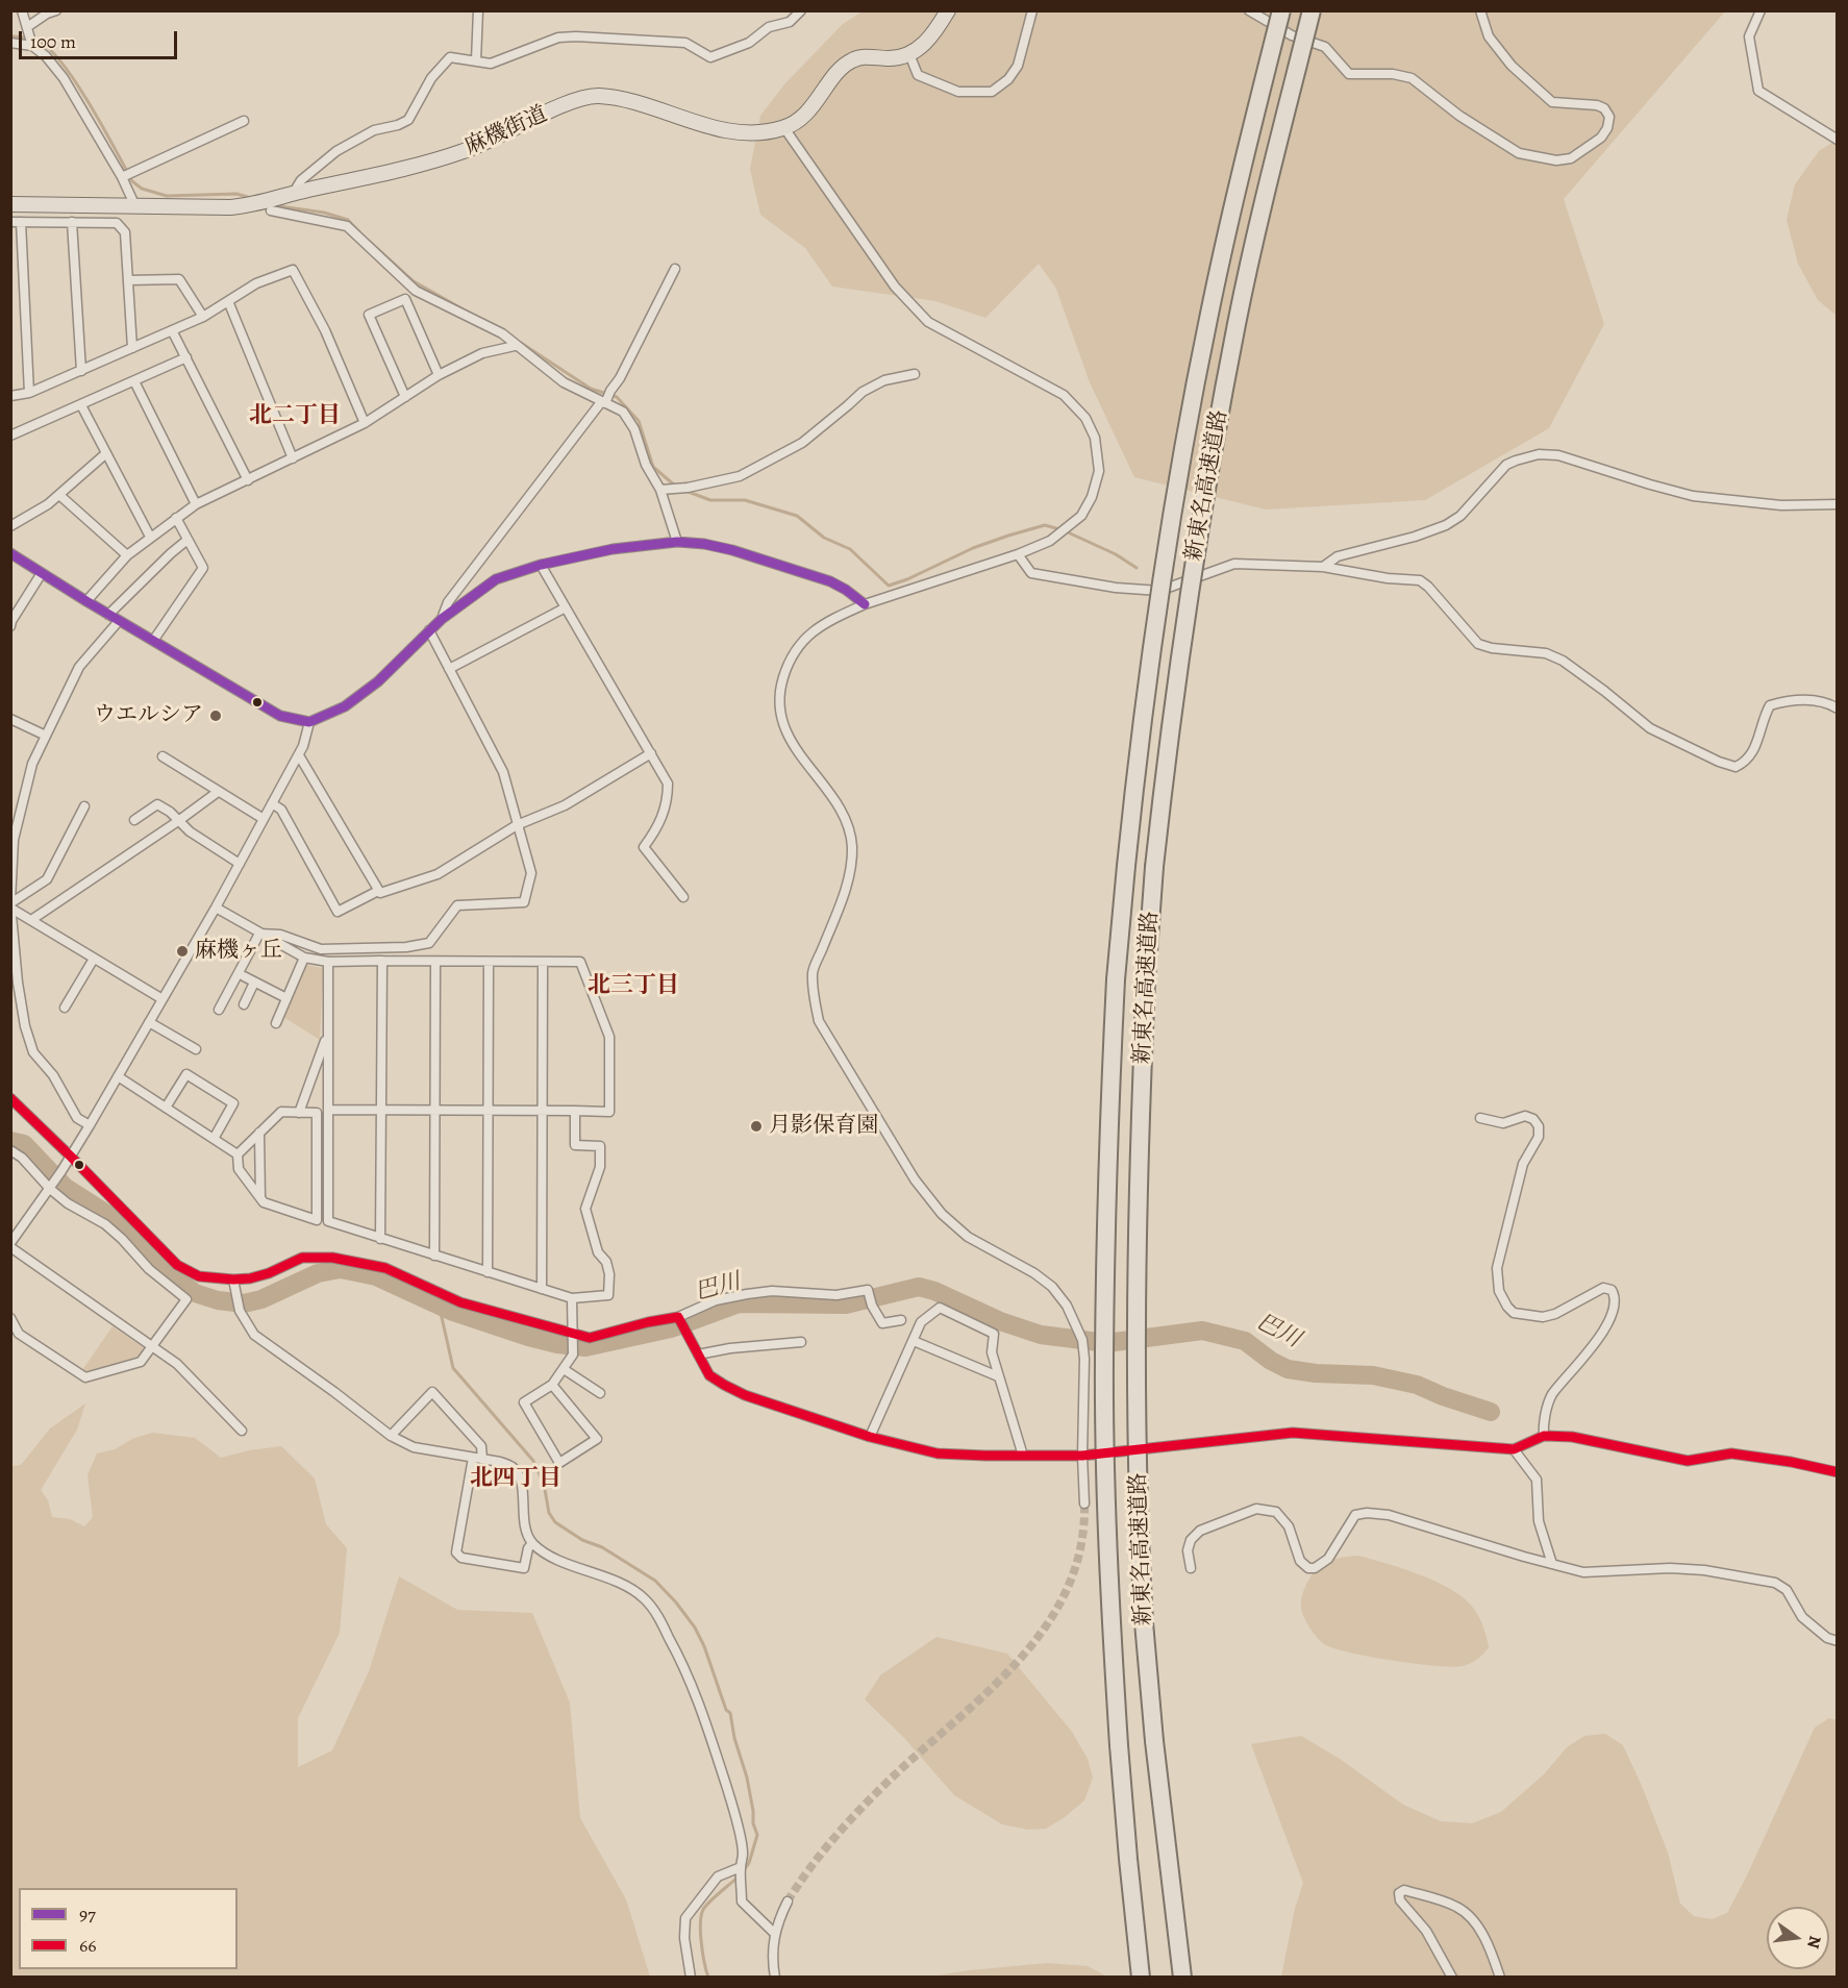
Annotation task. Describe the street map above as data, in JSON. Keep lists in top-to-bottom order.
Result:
{
  "streets": {
    "highway": ["新東名高速道路"],
    "main road": ["麻機街道"]
  },
  "districts": ["北二丁目", "北三丁目", "北四丁目"],
  "water": ["巴川"],
  "places": ["ウエルシア", "麻機ヶ丘", "月影保育園"],
  "lines": ["transit line 97", "transit line 66"],
  "legend": ["97", "66"],
  "scale_bar": "100 m",
  "north": "right"
}
